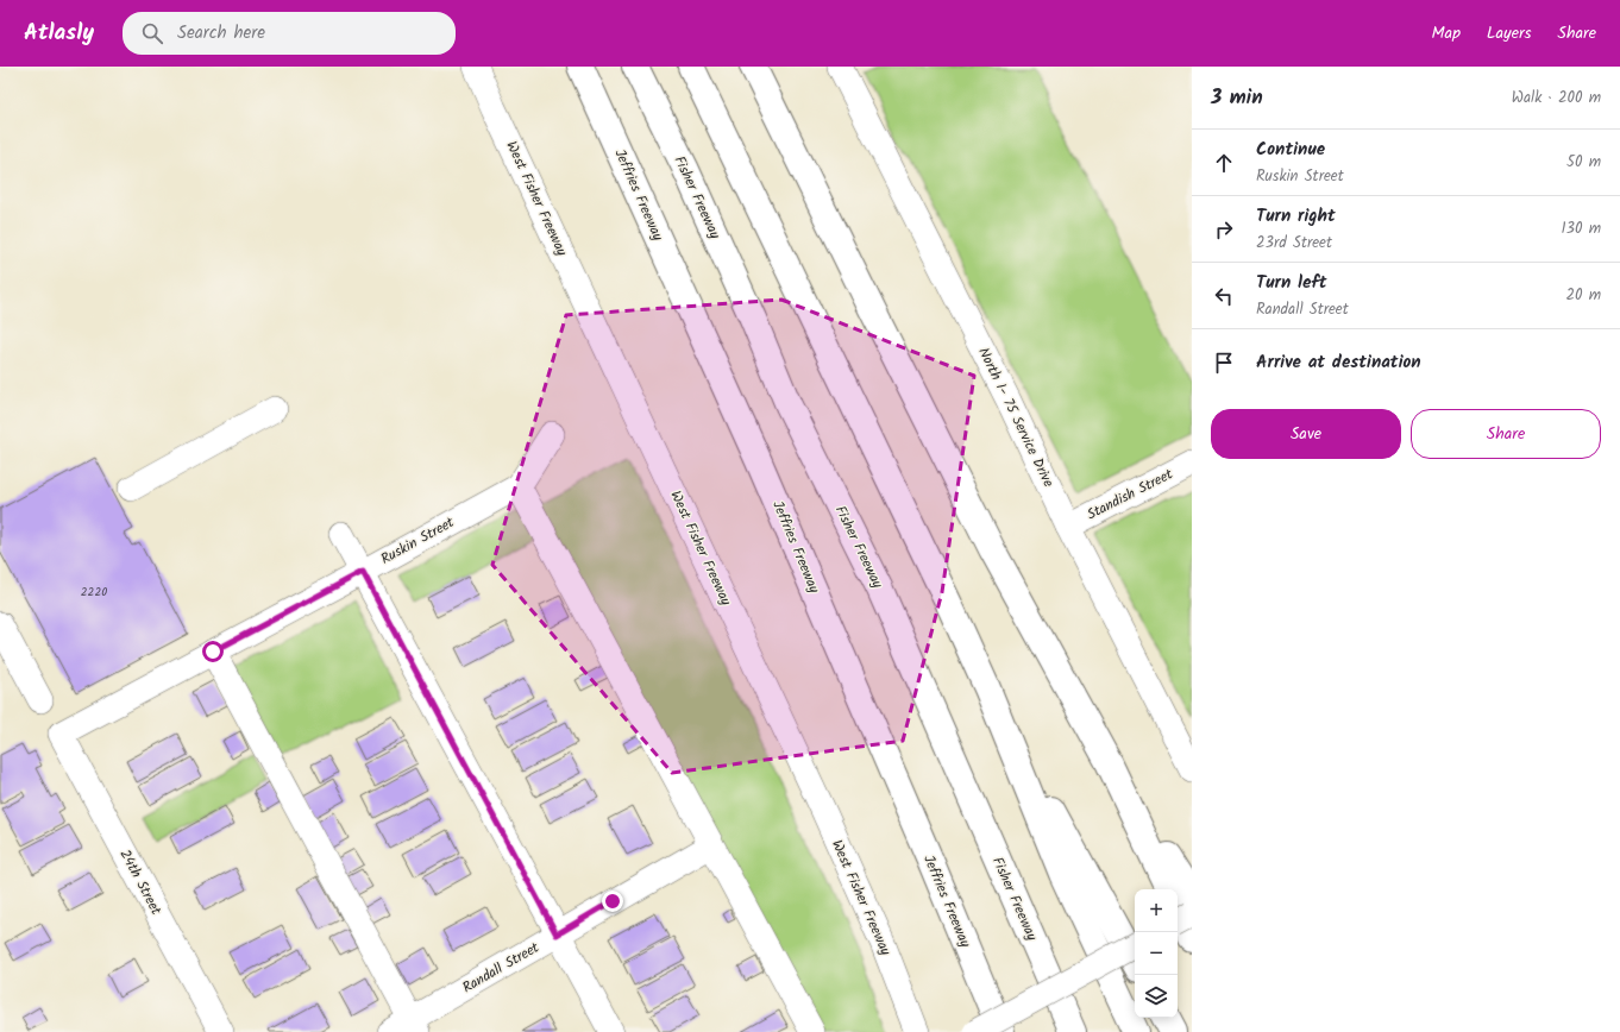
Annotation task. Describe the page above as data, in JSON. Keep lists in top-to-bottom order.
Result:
{
  "streets": {
    "highway": ["Jeffries Freeway", "Fisher Freeway"],
    "street": [
      "West Fisher Freeway",
      "North I- 75 Service Drive",
      "Standish Street",
      "Ruskin Street",
      "24th Street",
      "Randall Street"
    ]
  },
  "crossings": [
    ["North I- 75 Service Drive", "Standish Street"],
    ["Ruskin Street", "24th Street"]
  ],
  "house_numbers": ["2220"],
  "page": {
    "header": "Atlasly",
    "search": "Search here",
    "nav": ["Map", "Layers", "Share"],
    "heading": ["3 min", "Walk · 200 m"],
    "list": [
      ["Continue", "Ruskin Street", "50 m"],
      ["Turn right", "23rd Street", "130 m"],
      ["Turn left", "Randall Street", "20 m"],
      "Arrive at destination"
    ],
    "buttons": ["Save", "Share"],
    "map_buttons": ["+", "−"]
  }
}
